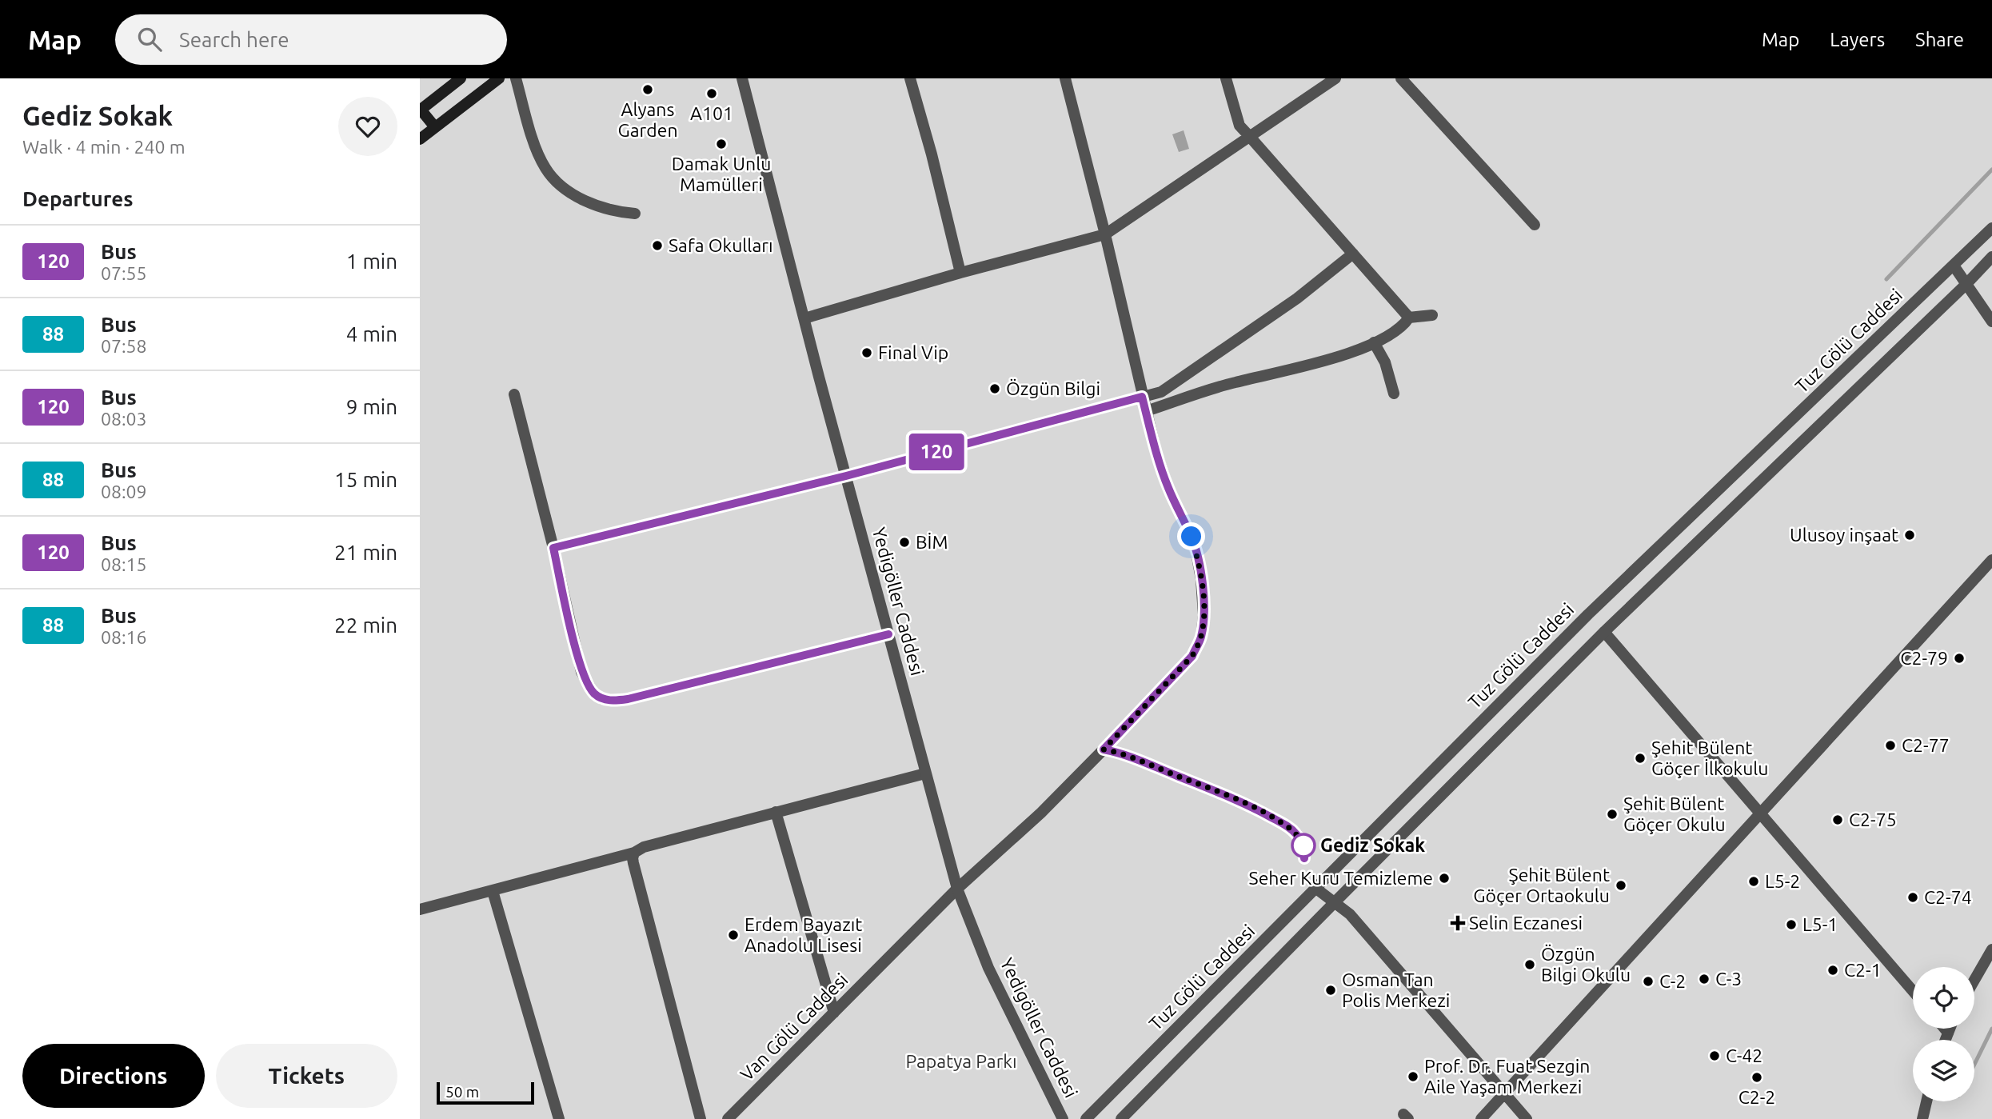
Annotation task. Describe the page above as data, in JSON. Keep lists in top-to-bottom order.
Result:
{
  "streets": {
    "street": ["Tuz Gölü Caddesi", "Yedigöller Caddesi", "Van Gölü Caddesi"]
  },
  "crossings": [
    ["Yedigöller Caddesi", "Van Gölü Caddesi"]
  ],
  "parks": ["Papatya Parkı"],
  "places": {
    "other": [
      "Alyans Garden",
      "A101",
      "Damak Unlu Mamülleri",
      "Safa Okulları",
      "Final Vip",
      "Özgün Bilgi",
      "Ulusoy inşaat",
      "BİM",
      "C2-79",
      "C2-77",
      "Şehit Bülent Göçer İlkokulu",
      "Şehit Bülent Göçer Okulu",
      "C2-75",
      "Gediz Sokak",
      "Seher Kuru Temizleme",
      "L5-2",
      "Şehit Bülent Göçer Ortaokulu",
      "C2-74",
      "L5-1",
      "Erdem Bayazıt Anadolu Lisesi",
      "Özgün Bilgi Okulu",
      "C2-1",
      "C-3",
      "C-2",
      "Osman Tan Polis Merkezi",
      "C-42",
      "Prof. Dr. Fuat Sezgin Aile Yaşam Merkezi",
      "C2-2"
    ],
    "health": ["Selin Eczanesi"]
  },
  "lines": ["bus line 120"],
  "scale_bar": "50 m",
  "page": {
    "header": "Map",
    "search": "Search here",
    "nav": ["Map", "Layers", "Share"],
    "heading": [
      ["Gediz Sokak", "Walk · 4 min · 240 m"],
      "Departures"
    ],
    "on_map": "120",
    "list": [
      {
        "mark": "120",
        "name": "Bus",
        "note": "07:55",
        "value": "1 min"
      },
      {
        "mark": "88",
        "name": "Bus",
        "note": "07:58",
        "value": "4 min"
      },
      {
        "mark": "120",
        "name": "Bus",
        "note": "08:03",
        "value": "9 min"
      },
      {
        "mark": "88",
        "name": "Bus",
        "note": "08:09",
        "value": "15 min"
      },
      {
        "mark": "120",
        "name": "Bus",
        "note": "08:15",
        "value": "21 min"
      },
      {
        "mark": "88",
        "name": "Bus",
        "note": "08:16",
        "value": "22 min"
      }
    ],
    "buttons": ["Directions", "Tickets"],
    "scale": "50 m"
  }
}
